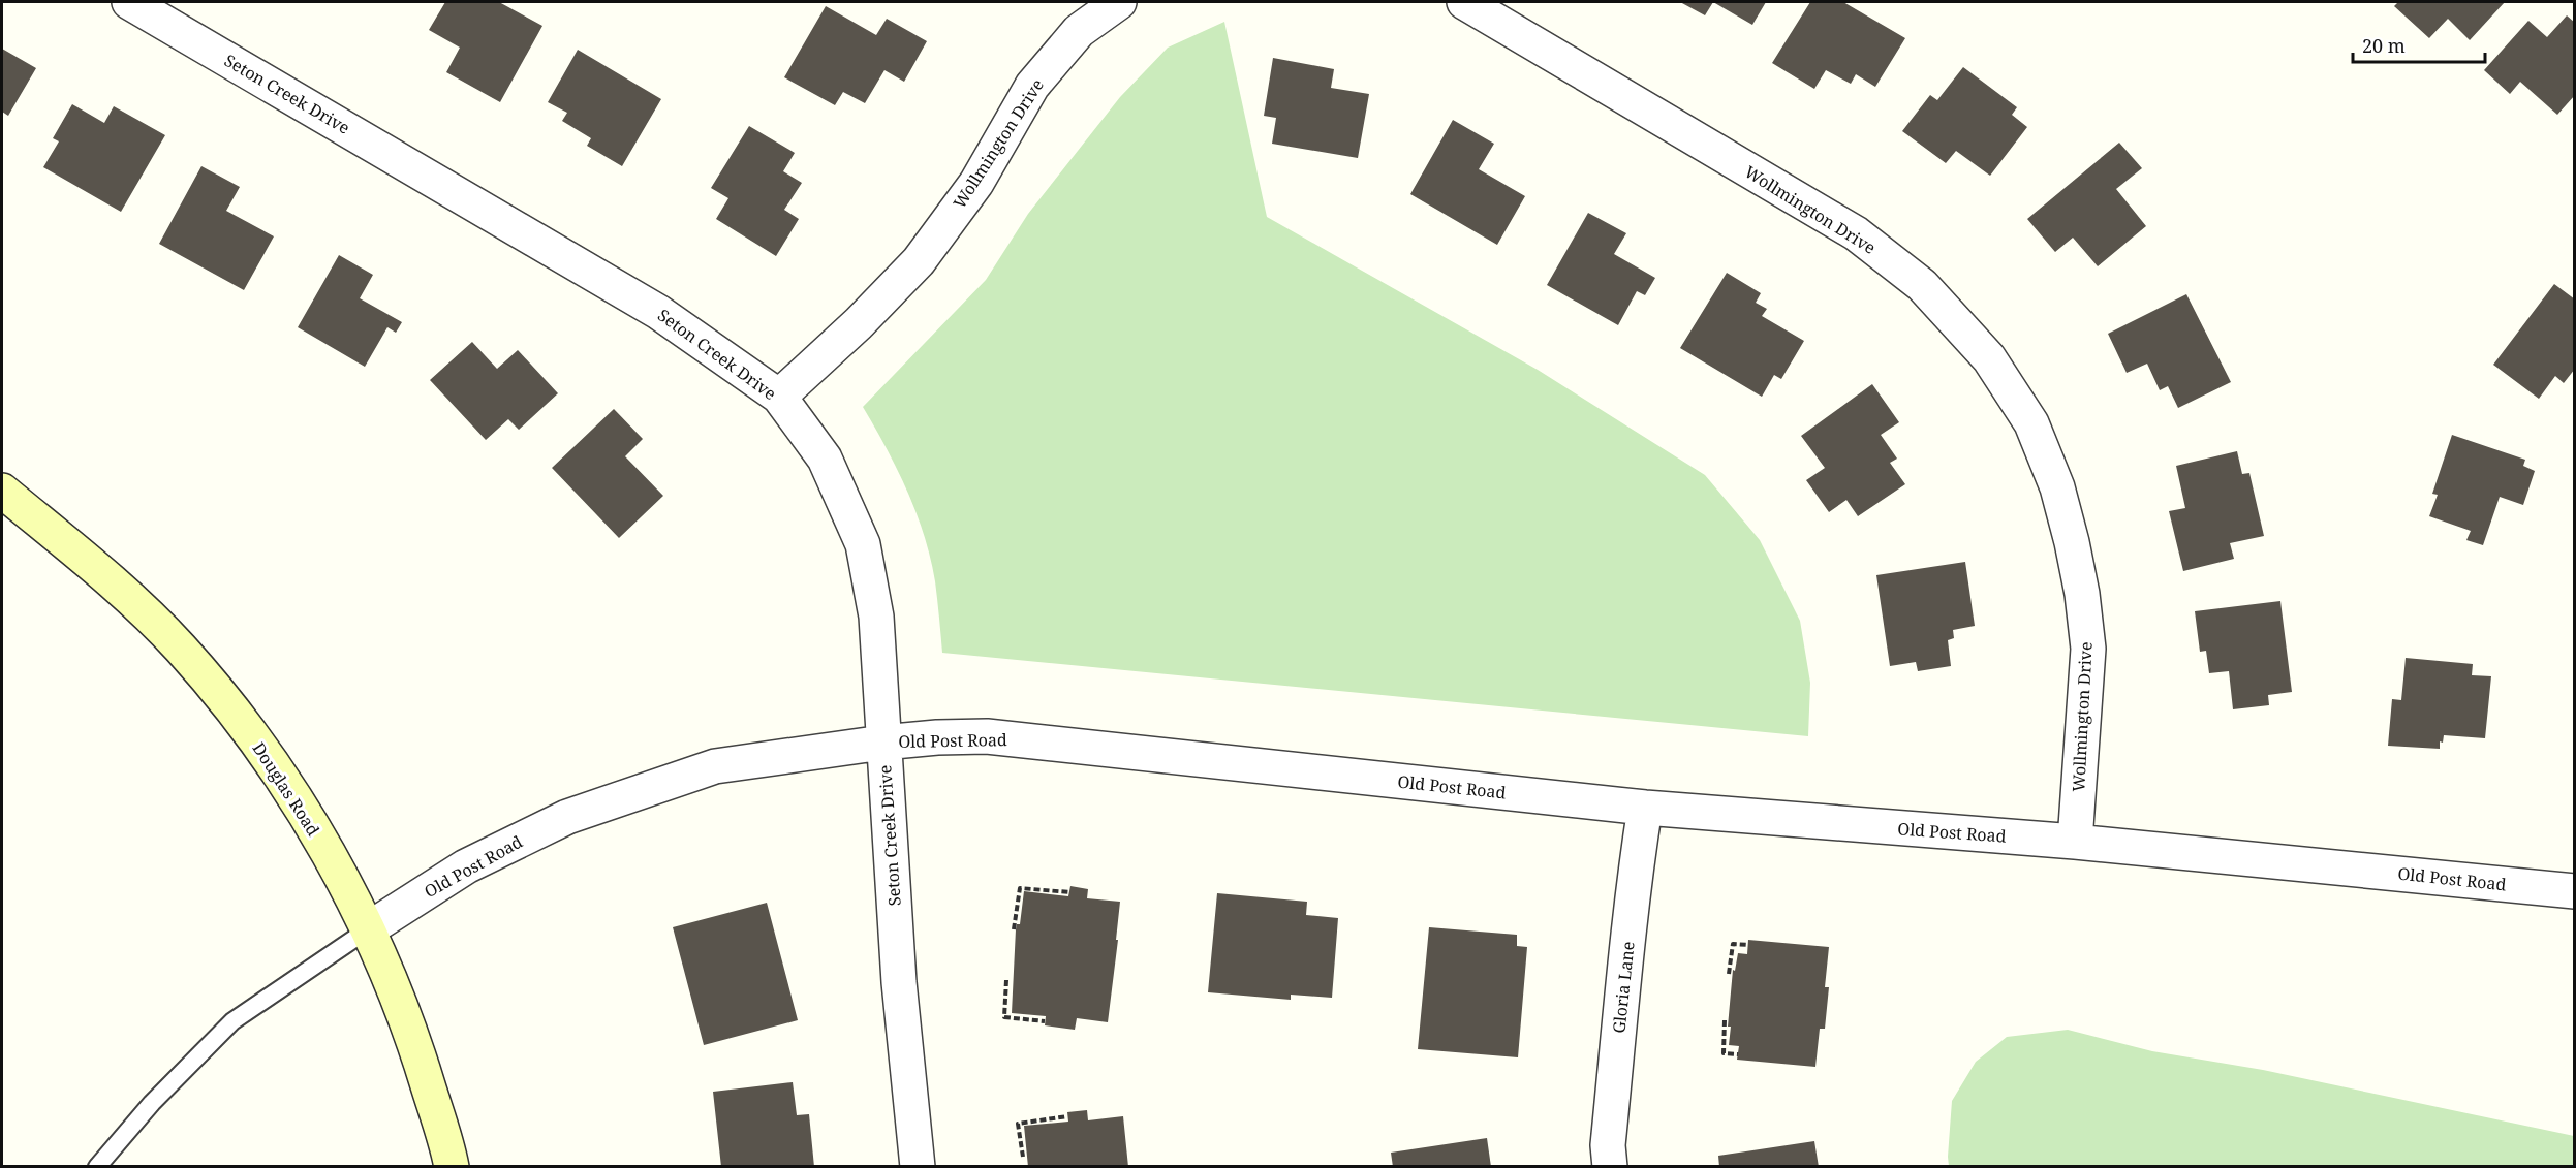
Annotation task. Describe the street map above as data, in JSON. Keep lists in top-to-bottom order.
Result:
{
  "streets": {
    "street": [
      "Seton Creek Drive",
      "Wollmington Drive",
      "Old Post Road",
      "Douglas Road",
      "Gloria Lane"
    ]
  },
  "crossings": [
    ["Seton Creek Drive", "Wollmington Drive"],
    ["Seton Creek Drive", "Old Post Road"],
    ["Wollmington Drive", "Old Post Road"],
    ["Old Post Road", "Douglas Road"],
    ["Old Post Road", "Gloria Lane"]
  ],
  "scale_bar": "20 m"
}
